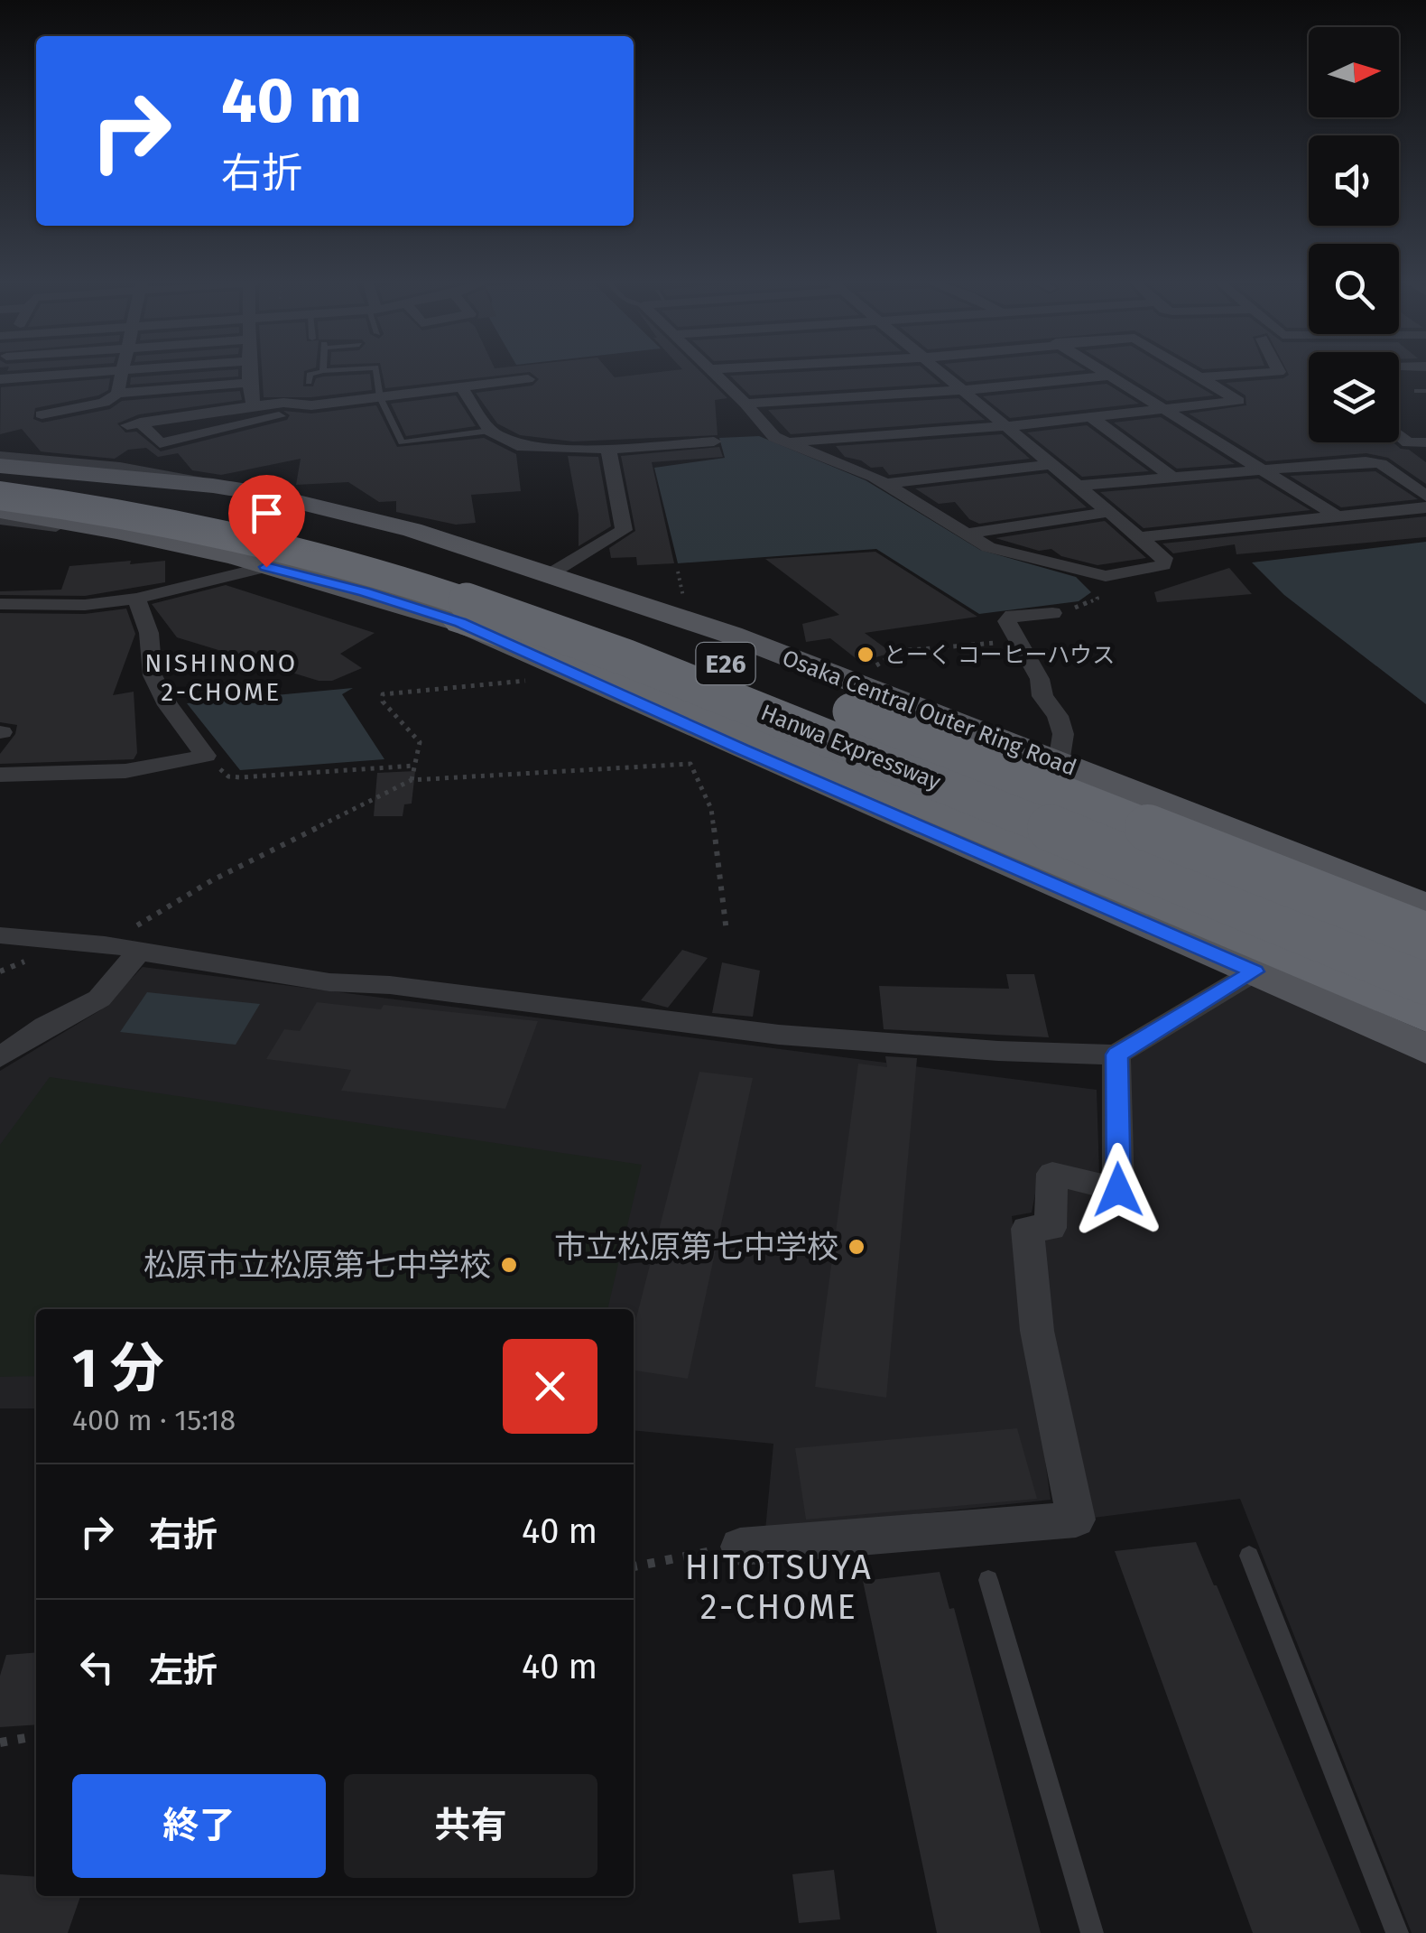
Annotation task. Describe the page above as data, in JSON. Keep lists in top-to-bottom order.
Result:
{
  "streets": {
    "highway": ["E26", "Hanwa Expressway"],
    "main road": ["Osaka Central Outer Ring Road"]
  },
  "districts": ["NISHINONO 2-CHOME", "HITOTSUYA 2-CHOME"],
  "places": ["とーく コーヒーハウス", "市立松原第七中学校", "松原市立松原第七中学校"],
  "north": "right",
  "page": {
    "turn": ["40 m", "右折"],
    "heading": ["1 分", "400 m · 15:18"],
    "list": [
      {
        "name": "右折",
        "value": "40 m"
      },
      {
        "name": "左折",
        "value": "40 m"
      }
    ],
    "buttons": ["終了", "共有"]
  }
}
